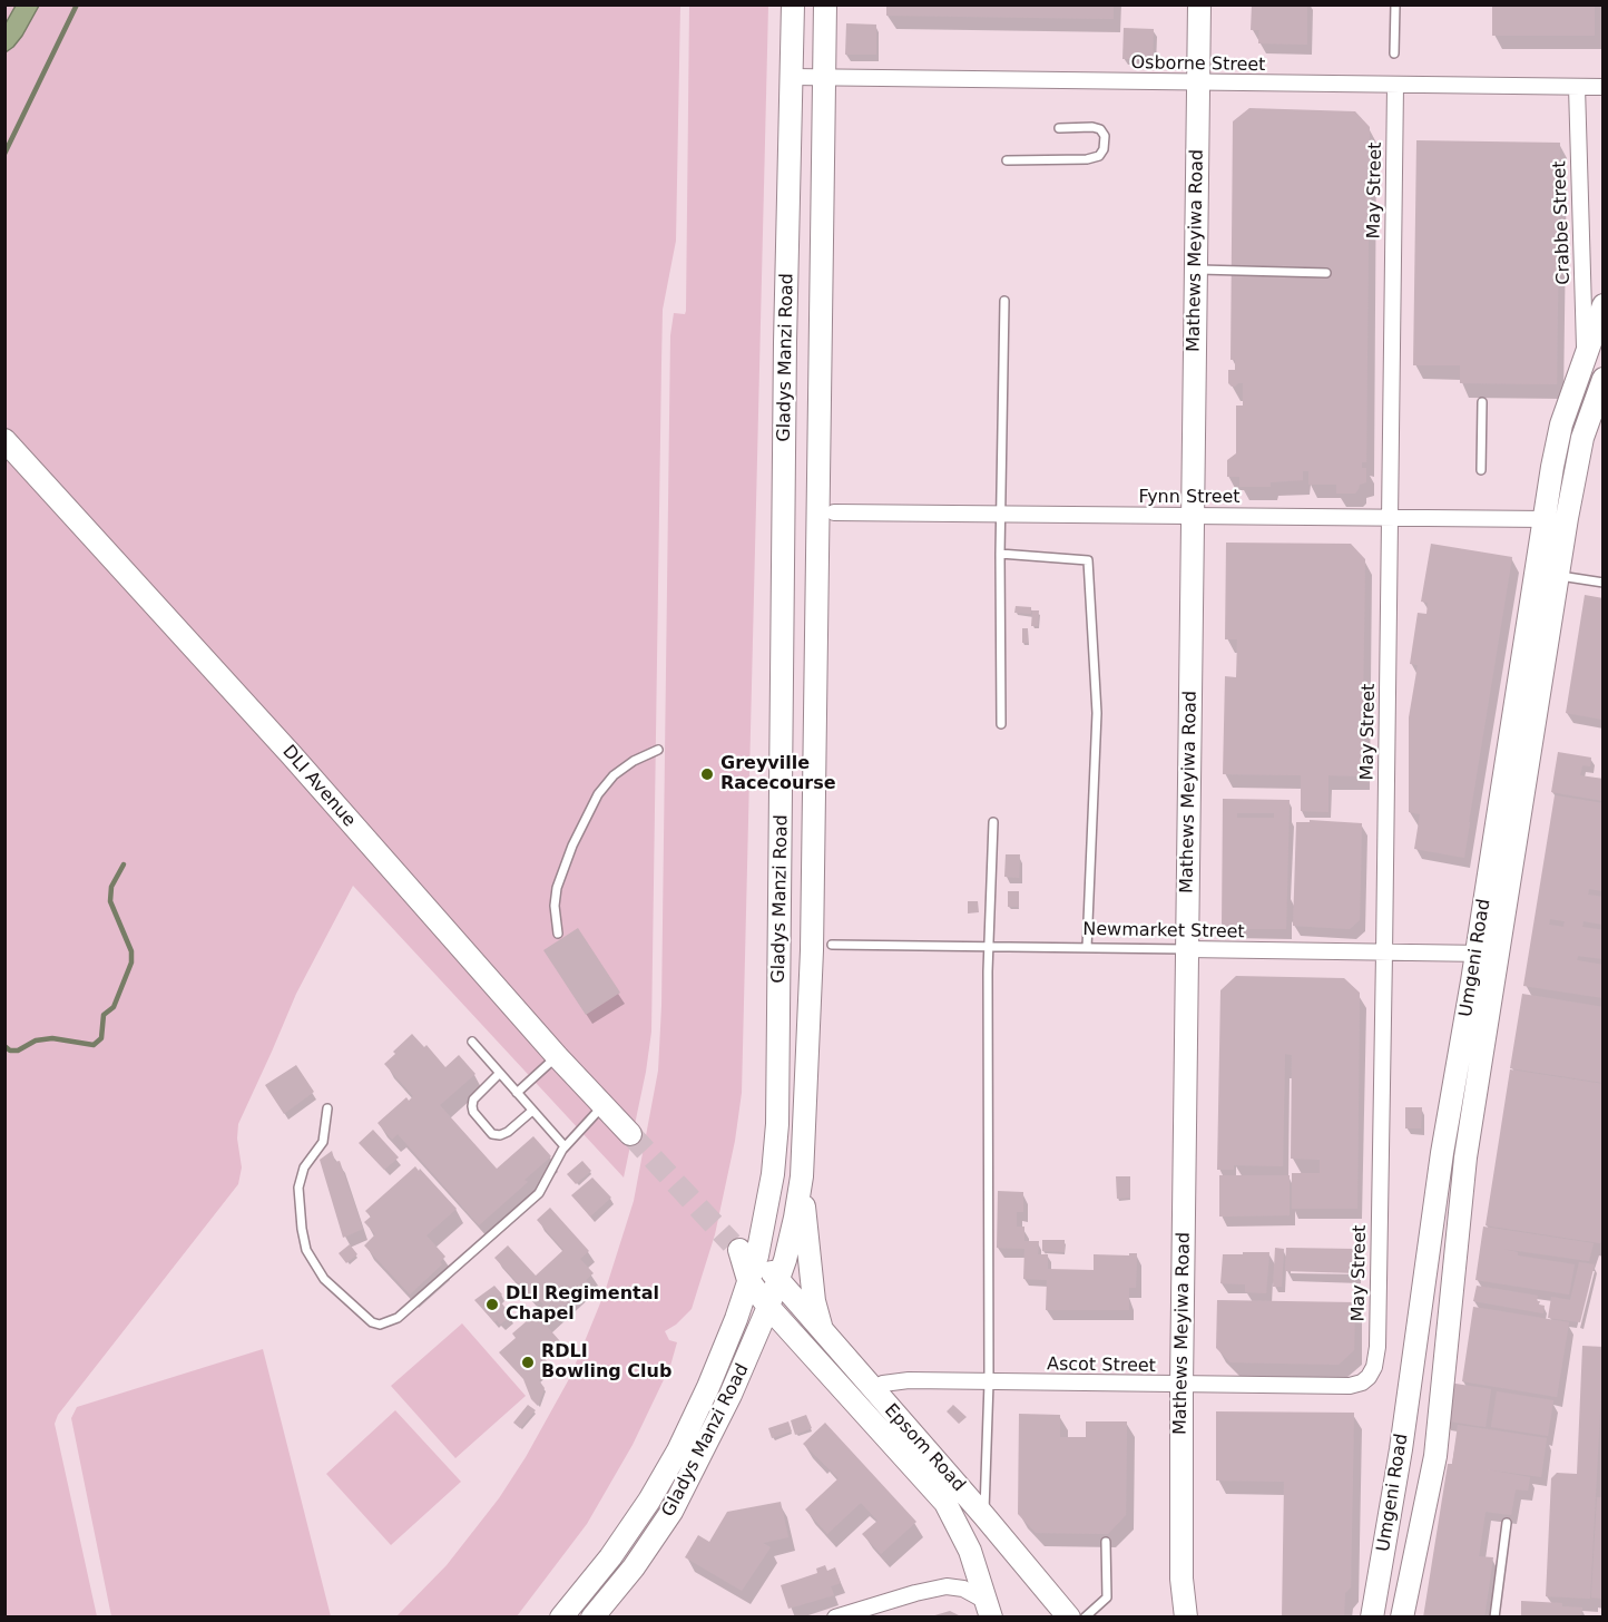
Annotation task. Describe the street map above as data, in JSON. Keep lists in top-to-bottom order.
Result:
{
  "streets": {
    "main road": [
      "Mathews Meyiwa Road",
      "Gladys Manzi Road",
      "DLI Avenue",
      "Umgeni Road",
      "Epsom Road"
    ],
    "street": [
      "Osborne Street",
      "May Street",
      "Crabbe Street",
      "Fynn Street",
      "Newmarket Street",
      "Ascot Street"
    ]
  },
  "crossings": [
    ["Osborne Street", "May Street"],
    ["Osborne Street", "Crabbe Street"],
    ["Osborne Street", "Mathews Meyiwa Road"],
    ["Osborne Street", "Gladys Manzi Road"],
    ["May Street", "Fynn Street"],
    ["May Street", "Newmarket Street"],
    ["May Street", "Ascot Street"],
    ["Crabbe Street", "Umgeni Road"],
    ["Mathews Meyiwa Road", "Fynn Street"],
    ["Mathews Meyiwa Road", "Newmarket Street"],
    ["Mathews Meyiwa Road", "Ascot Street"],
    ["Gladys Manzi Road", "Fynn Street"],
    ["Gladys Manzi Road", "Newmarket Street"],
    ["Gladys Manzi Road", "Epsom Road"],
    ["Fynn Street", "Umgeni Road"],
    ["Newmarket Street", "Umgeni Road"],
    ["Ascot Street", "Epsom Road"]
  ],
  "places": ["Greyville Racecourse", "DLI Regimental Chapel", "RDLI Bowling Club"]
}
